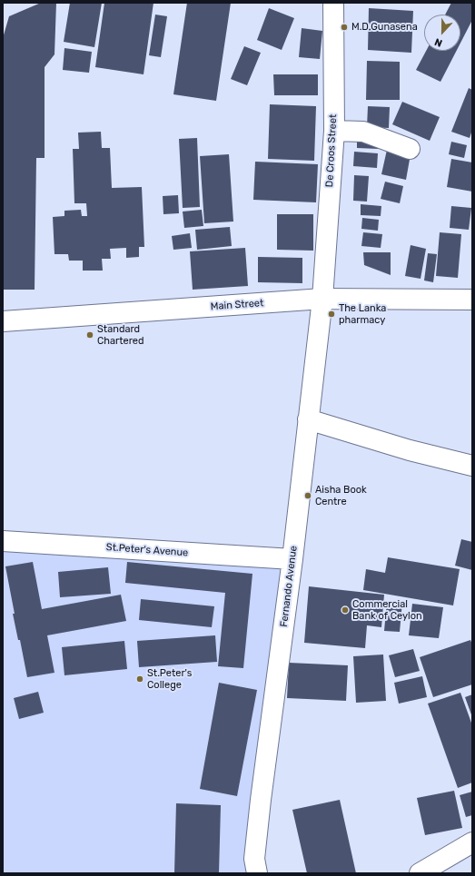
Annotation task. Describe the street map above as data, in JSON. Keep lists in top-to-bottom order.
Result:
{
  "streets": {
    "street": [
      "De Croos Street",
      "Main Street",
      "St.Peter's Avenue",
      "Fernando Avenue"
    ]
  },
  "crossings": [
    ["De Croos Street", "Main Street"],
    ["De Croos Street", "Fernando Avenue"],
    ["Main Street", "Fernando Avenue"],
    ["St.Peter's Avenue", "Fernando Avenue"]
  ],
  "places": [
    "M.D.Gunasena",
    "The Lanka pharmacy",
    "Standard Chartered",
    "Aisha Book Centre",
    "Commercial Bank of Ceylon",
    "St.Peter's College"
  ],
  "north": "bottom"
}
